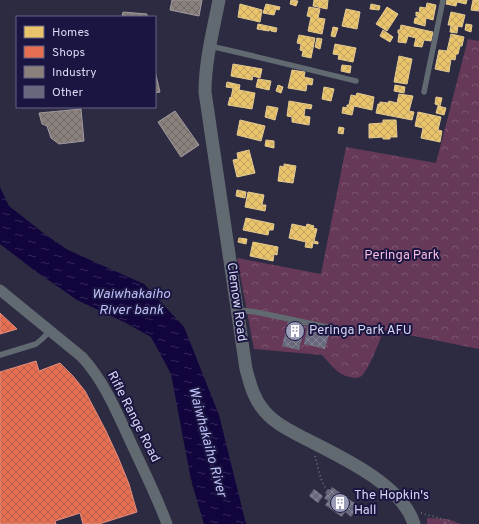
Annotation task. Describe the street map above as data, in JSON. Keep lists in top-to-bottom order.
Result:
{
  "streets": {
    "street": ["Clemow Road", "Rifle Range Road"]
  },
  "water": ["Waiwhakaiho River bank", "Waiwhakaiho River"],
  "parks": ["Peringa Park"],
  "places": {
    "building": ["Peringa Park AFU", "The Hopkin's Hall"]
  },
  "legend": [
    "Homes",
    "Shops",
    "Industry",
    "Other"
  ]
}
